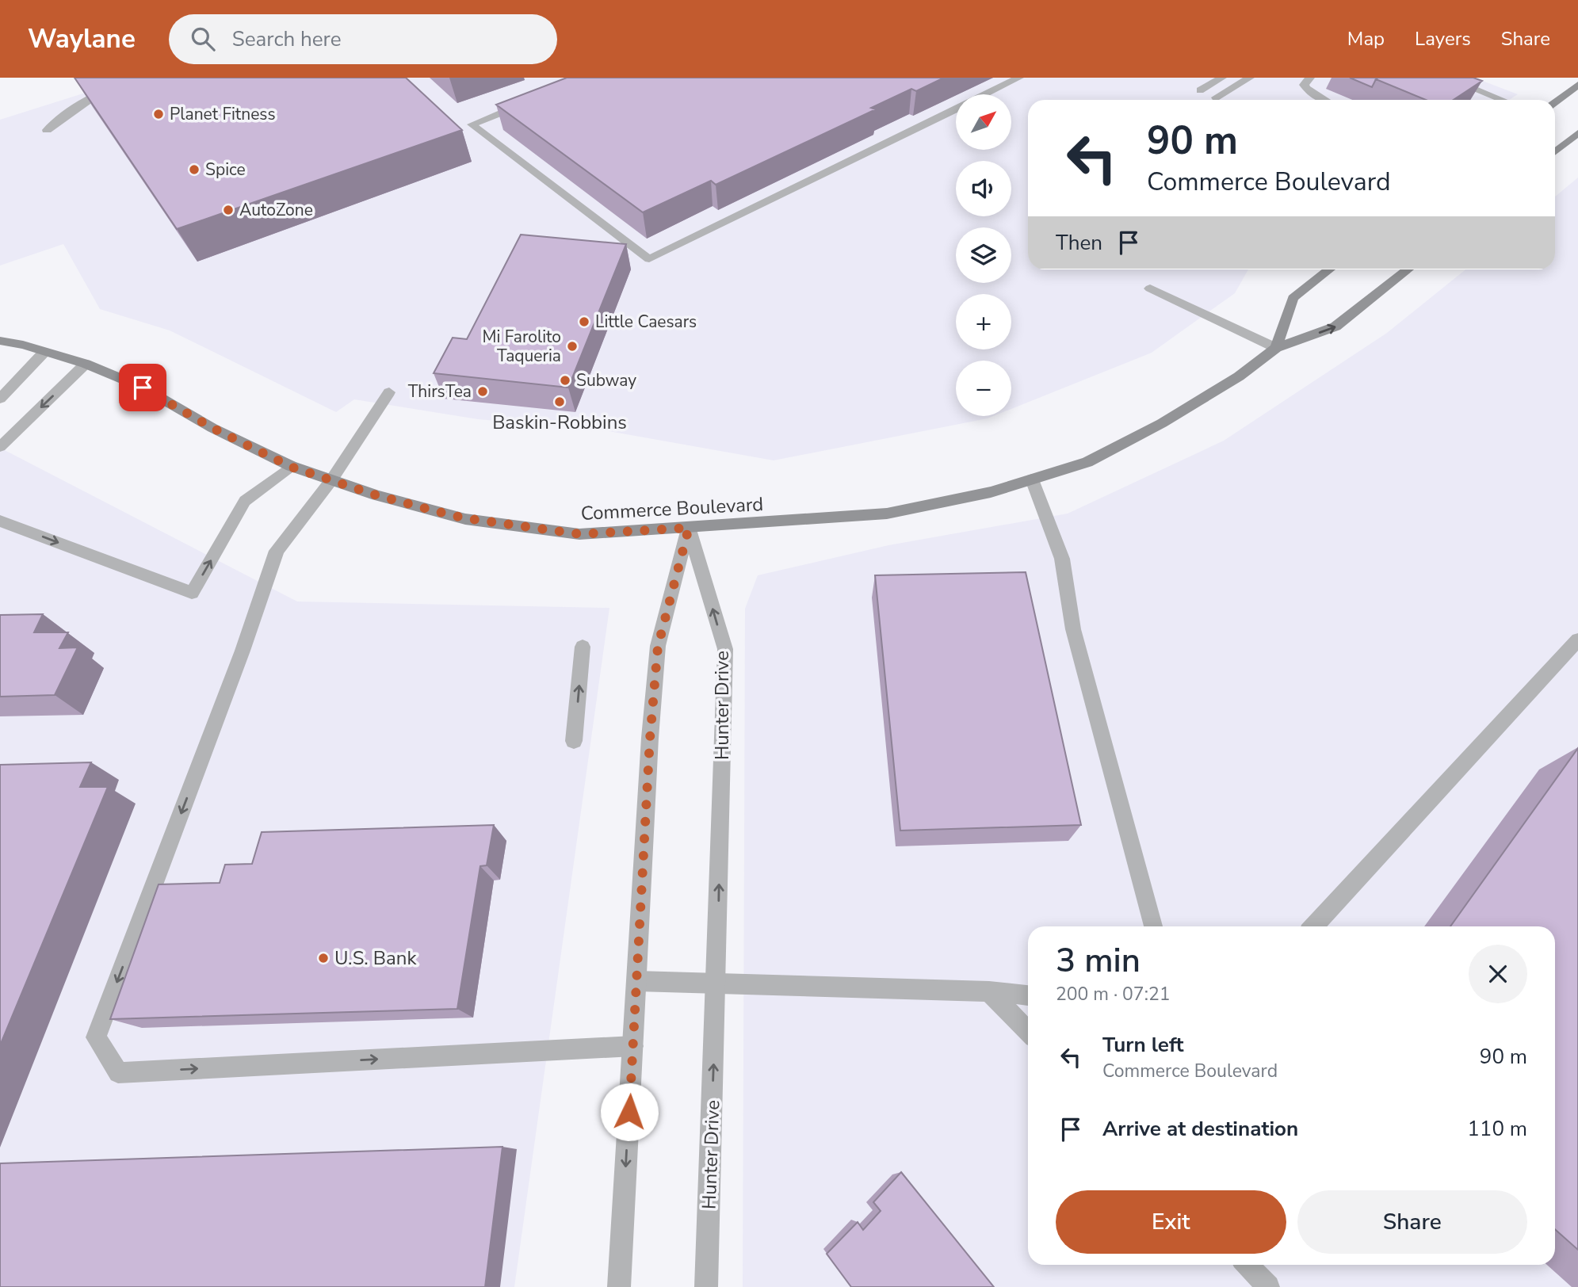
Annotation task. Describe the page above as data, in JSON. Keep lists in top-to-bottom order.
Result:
{
  "streets": {
    "street": ["Commerce Boulevard", "Hunter Drive"]
  },
  "crossings": [
    ["Commerce Boulevard", "Hunter Drive"]
  ],
  "places": [
    "Planet Fitness",
    "Spice",
    "AutoZone",
    "Little Caesars",
    "Mi Farolito Taqueria",
    "Subway",
    "ThirsTea",
    "Baskin-Robbins",
    "U.S. Bank"
  ],
  "north": "top right",
  "page": {
    "header": "Waylane",
    "search": "Search here",
    "nav": ["Map", "Layers", "Share"],
    "map_buttons": ["+", "−"],
    "turn": ["90 m", "Commerce Boulevard"],
    "then": "Then",
    "heading": ["3 min", "200 m · 07:21"],
    "list": [
      {
        "name": "Turn left",
        "note": "Commerce Boulevard",
        "value": "90 m"
      },
      {
        "name": "Arrive at destination",
        "value": "110 m"
      }
    ],
    "buttons": ["Exit", "Share"]
  }
}
